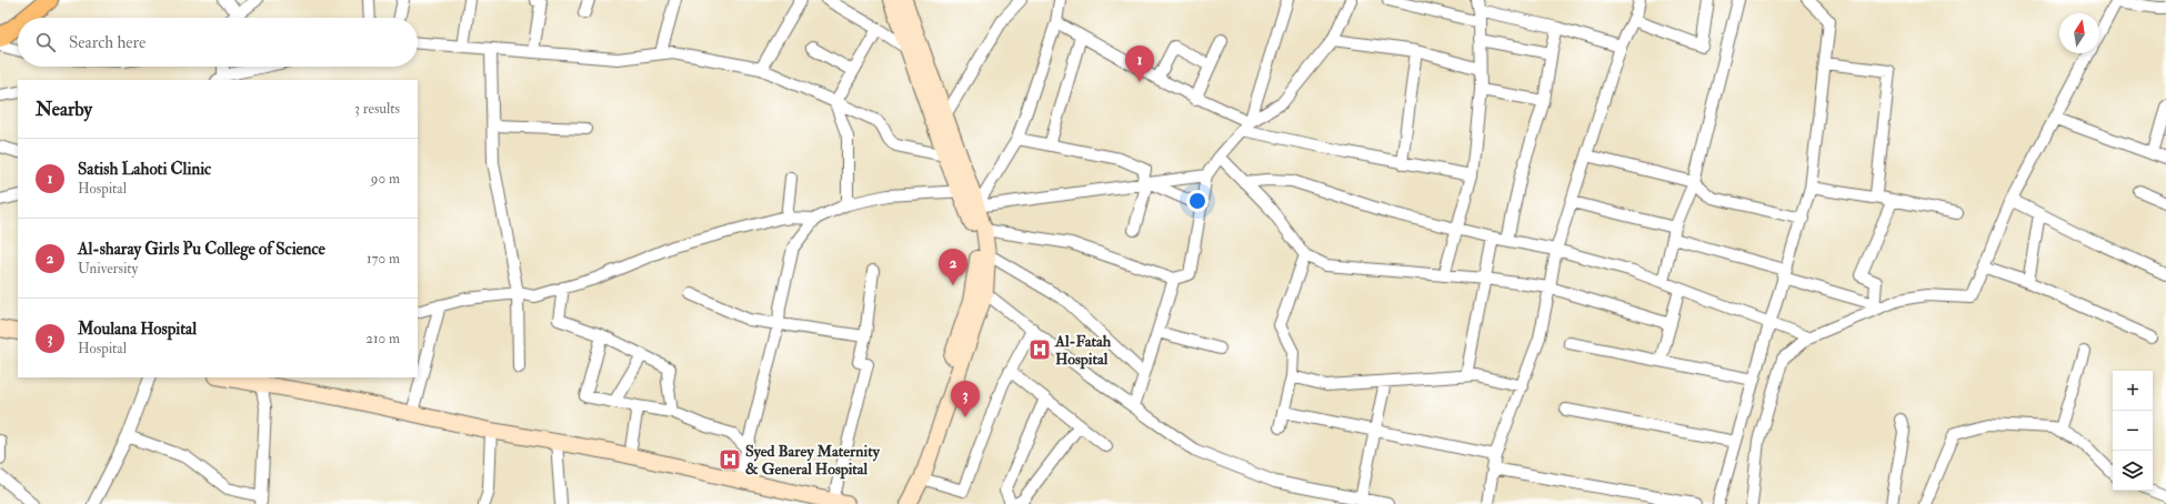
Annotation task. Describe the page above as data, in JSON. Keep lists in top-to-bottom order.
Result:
{
  "places": {
    "hospital": ["Al-Fatah Hospital", "Syed Barey Maternity & General Hospital"]
  },
  "north": "top",
  "page": {
    "search": "Search here",
    "pins": ["1", "2", "3"],
    "heading": ["Nearby", "3 results"],
    "list": [
      {
        "mark": "1",
        "name": "Satish Lahoti Clinic",
        "note": "Hospital",
        "value": "90 m"
      },
      {
        "mark": "2",
        "name": "Al-sharay Girls Pu College of Science",
        "note": "University",
        "value": "170 m"
      },
      {
        "mark": "3",
        "name": "Moulana Hospital",
        "note": "Hospital",
        "value": "210 m"
      }
    ],
    "map_buttons": ["+", "−"]
  }
}
